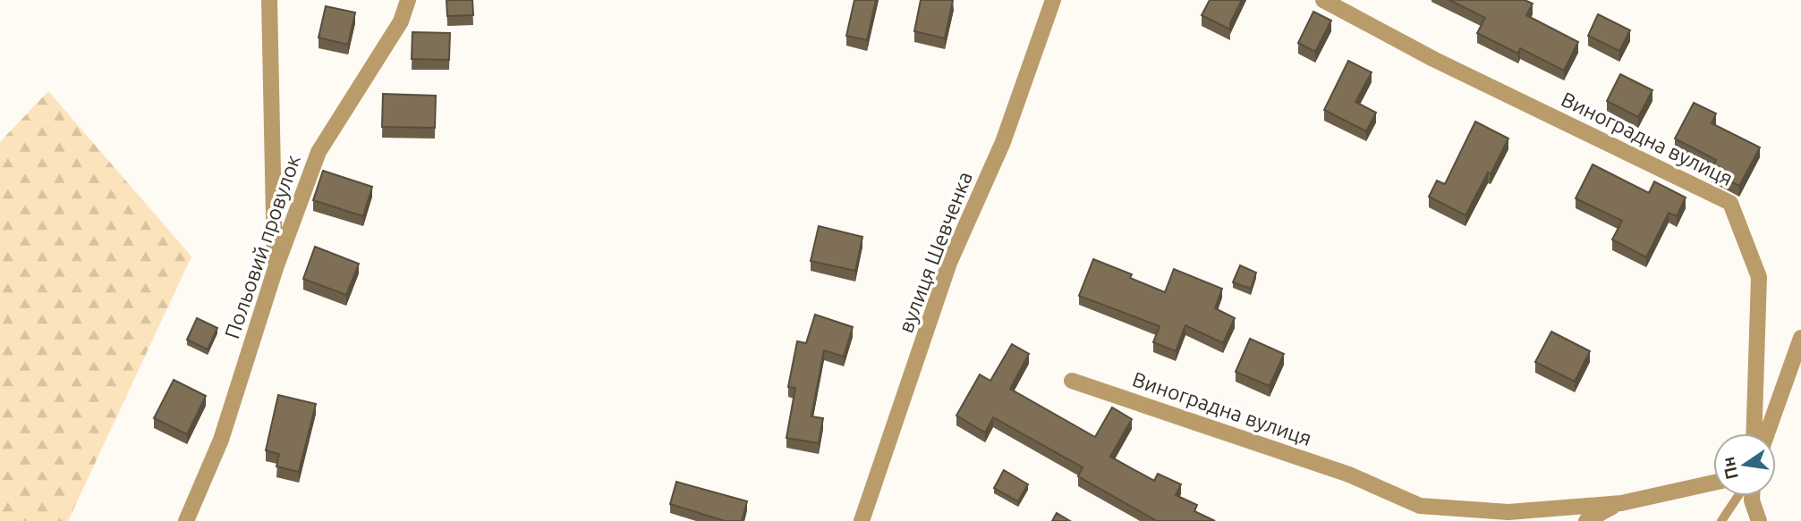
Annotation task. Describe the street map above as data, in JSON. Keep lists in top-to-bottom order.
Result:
{
  "streets": {
    "street": ["Виноградна вулиця", "Польовий провулок", "вулиця Шевченка"]
  },
  "north": "left"
}
